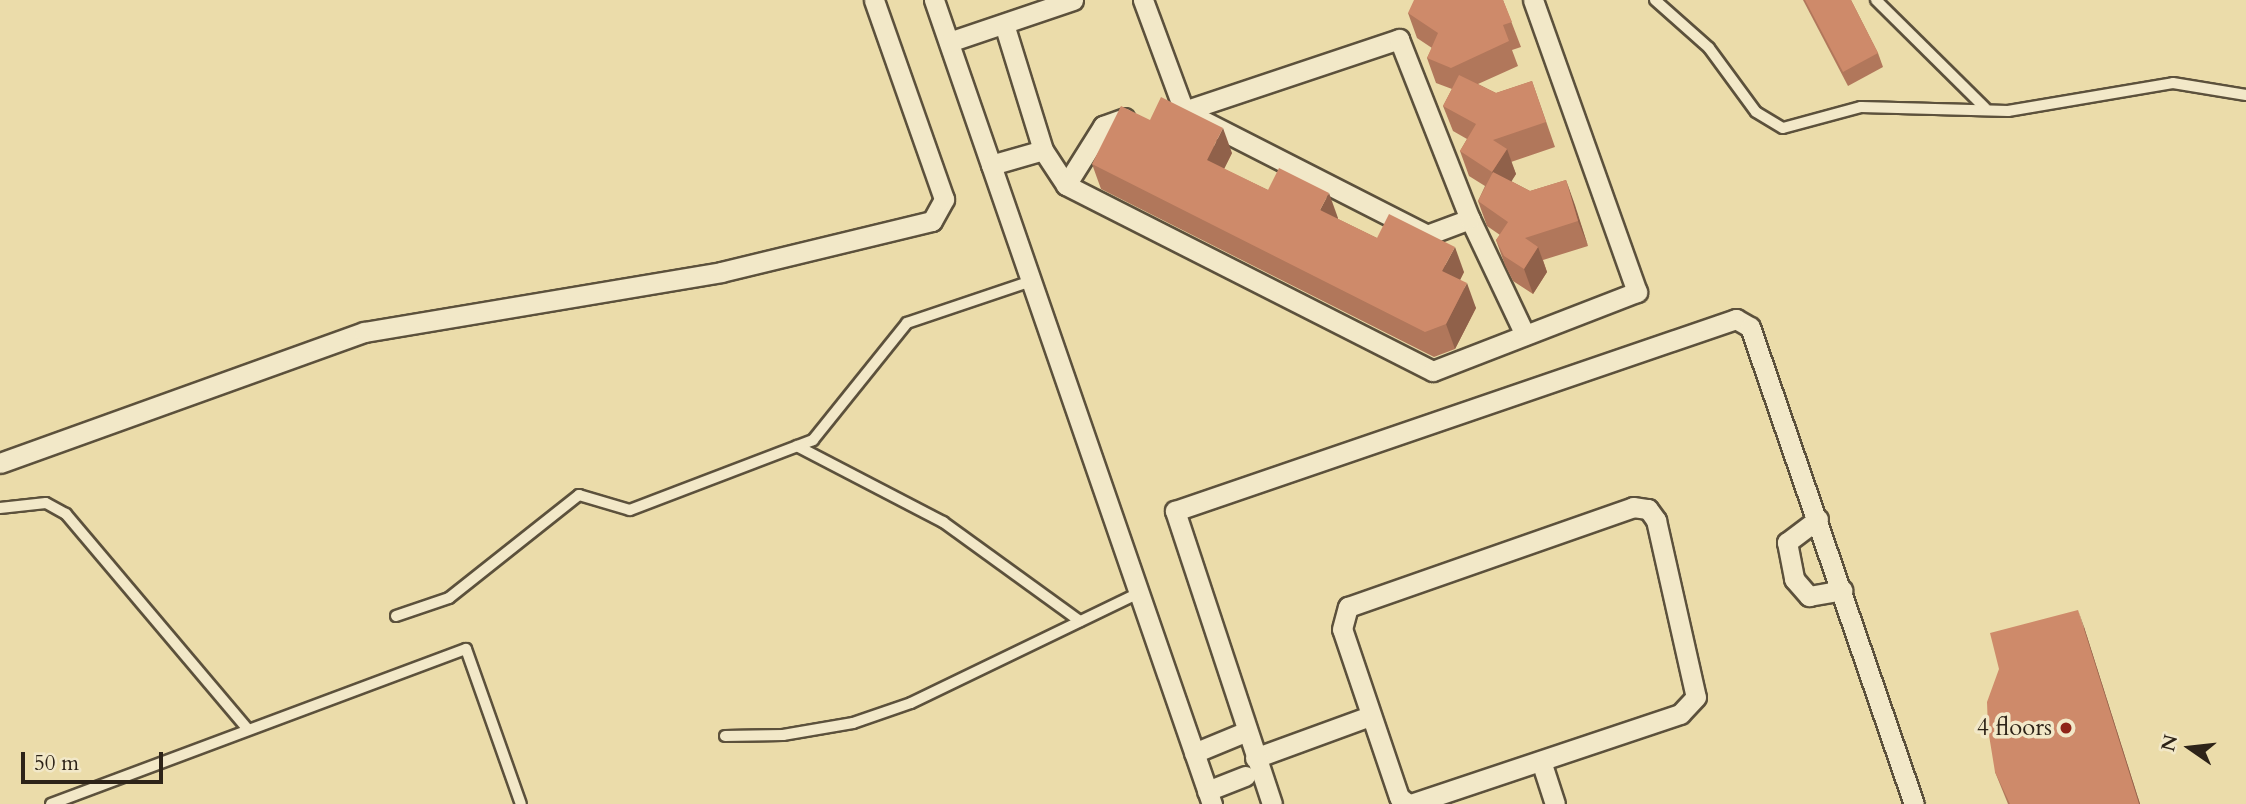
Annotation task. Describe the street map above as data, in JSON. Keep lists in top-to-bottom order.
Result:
{
  "places": ["4 floors"],
  "scale_bar": "50 m",
  "north": "left"
}
